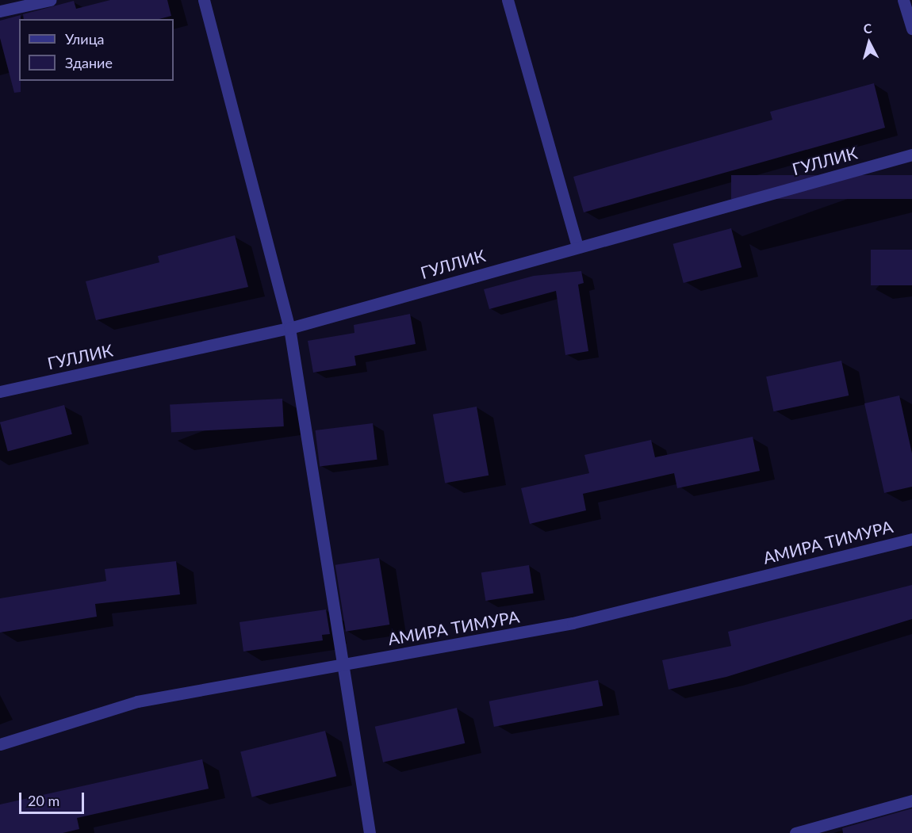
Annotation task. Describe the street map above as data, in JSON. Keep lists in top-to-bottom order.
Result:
{
  "streets": {
    "street": ["ГУЛЛИК", "АМИРА ТИМУРА"]
  },
  "legend": ["Улица", "Здание"],
  "scale_bar": "20 m",
  "north": "top"
}
